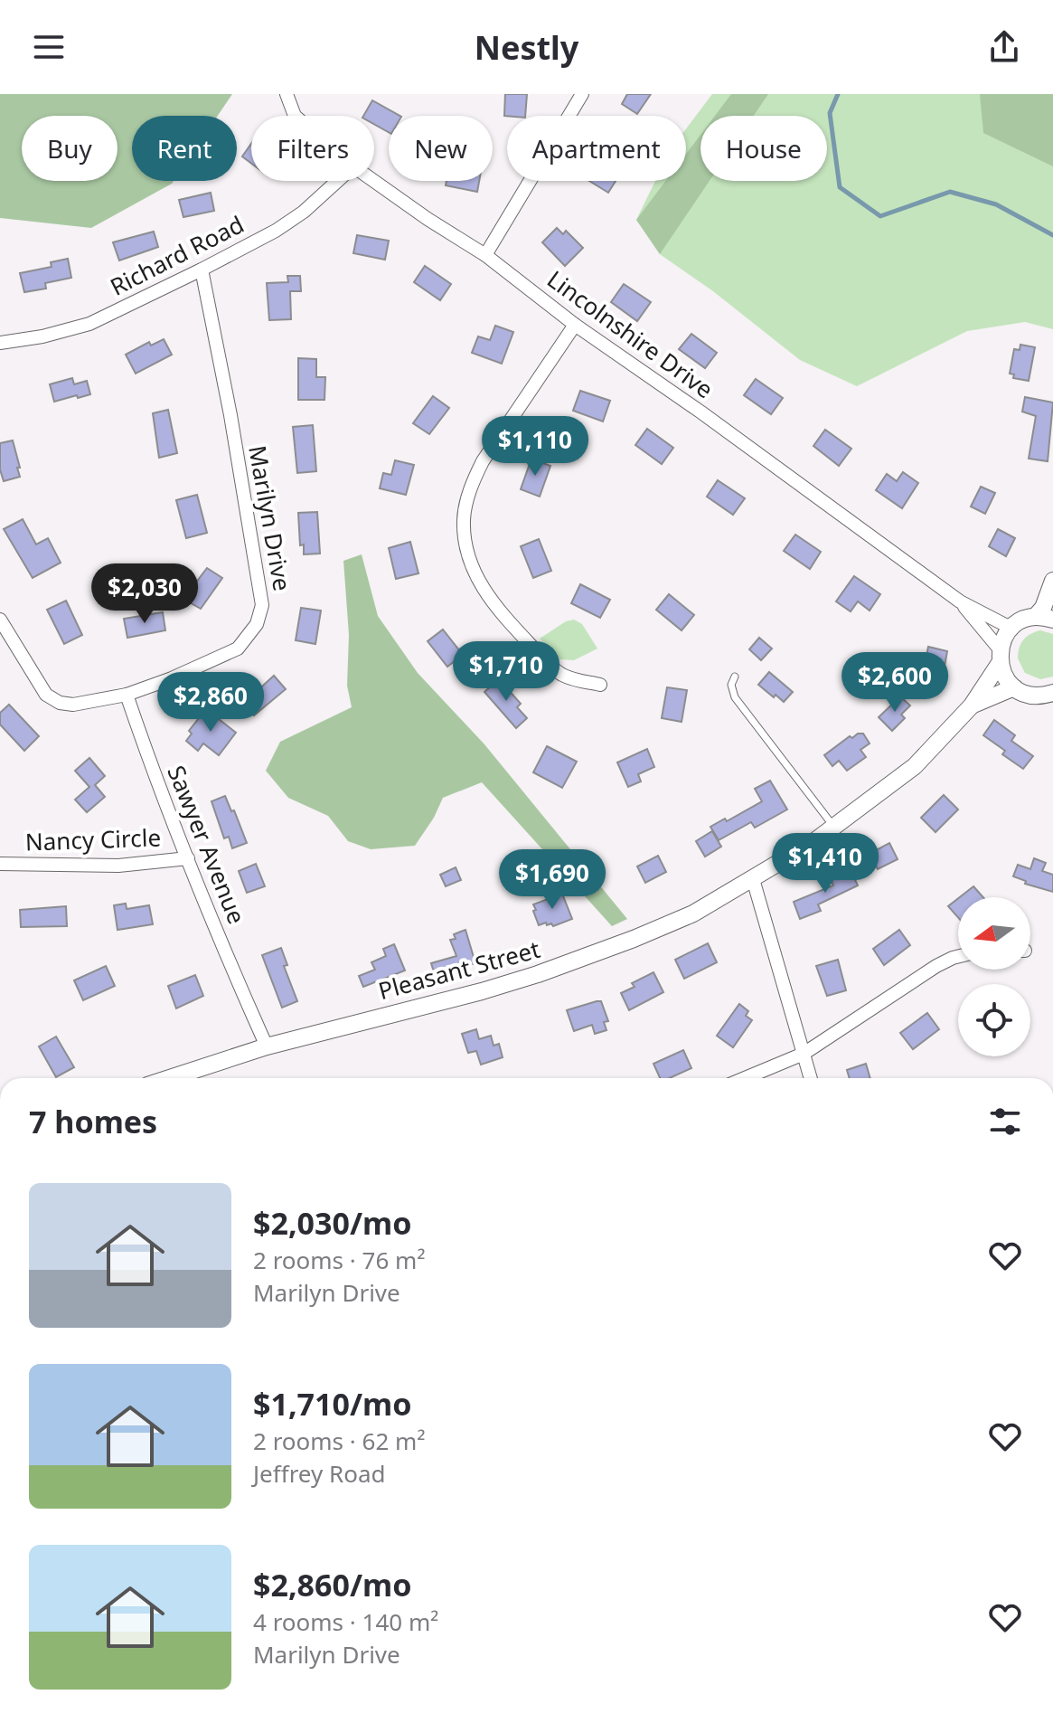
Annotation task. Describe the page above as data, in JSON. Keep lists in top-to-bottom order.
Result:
{
  "streets": {
    "main road": ["Pleasant Street"],
    "street": [
      "Richard Road",
      "Lincolnshire Drive",
      "Marilyn Drive",
      "Nancy Circle",
      "Sawyer Avenue"
    ]
  },
  "crossings": [
    ["Richard Road", "Marilyn Drive"],
    ["Lincolnshire Drive", "Pleasant Street"],
    ["Marilyn Drive", "Sawyer Avenue"],
    ["Nancy Circle", "Sawyer Avenue"],
    ["Sawyer Avenue", "Pleasant Street"]
  ],
  "north": "left",
  "page": {
    "header": "Nestly",
    "chip": [
      "Buy",
      "Rent",
      "Filters",
      "New",
      "Apartment",
      "House"
    ],
    "price": [
      "$1,110",
      "$2,030",
      "$1,710",
      "$2,600",
      "$2,860",
      "$1,410",
      "$1,690"
    ],
    "heading": "7 homes",
    "list": [
      {
        "name": "$2,030/mo",
        "note": "2 rooms · 76 m² · Marilyn Drive"
      },
      {
        "name": "$1,710/mo",
        "note": "2 rooms · 62 m² · Jeffrey Road"
      },
      {
        "name": "$2,860/mo",
        "note": "4 rooms · 140 m² · Marilyn Drive"
      }
    ]
  }
}
